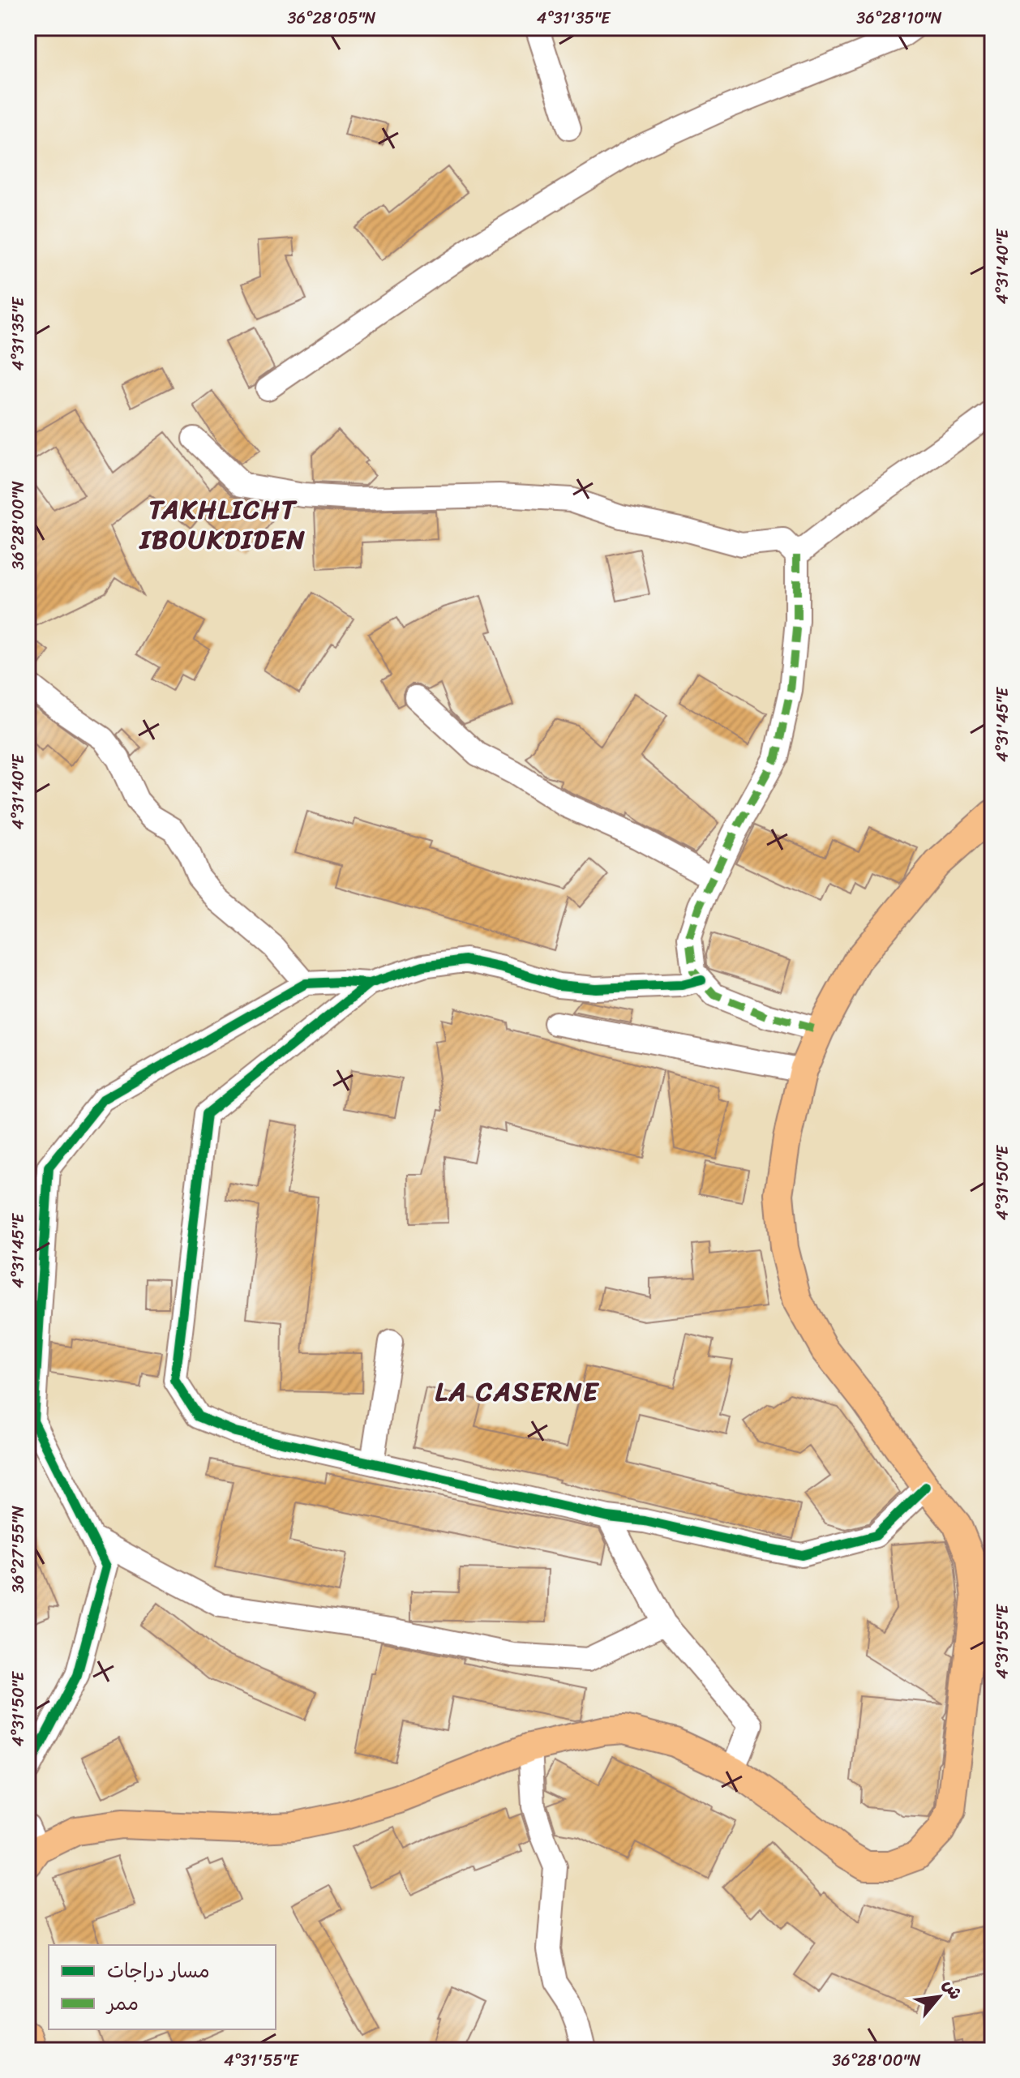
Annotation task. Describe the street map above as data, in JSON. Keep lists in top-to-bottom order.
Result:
{
  "districts": ["TAKHLICHT IBOUKDIDEN", "LA CASERNE"],
  "legend": ["مسار دراجات", "ممر"],
  "north": "top right",
  "coordinates": [
    "36°28'05\"N",
    "4°31'35\"E",
    "36°28'10\"N",
    "4°31'40\"E",
    "36°28'00\"N",
    "4°31'45\"E",
    "4°31'50\"E",
    "36°27'55\"N",
    "4°31'55\"E"
  ]
}
